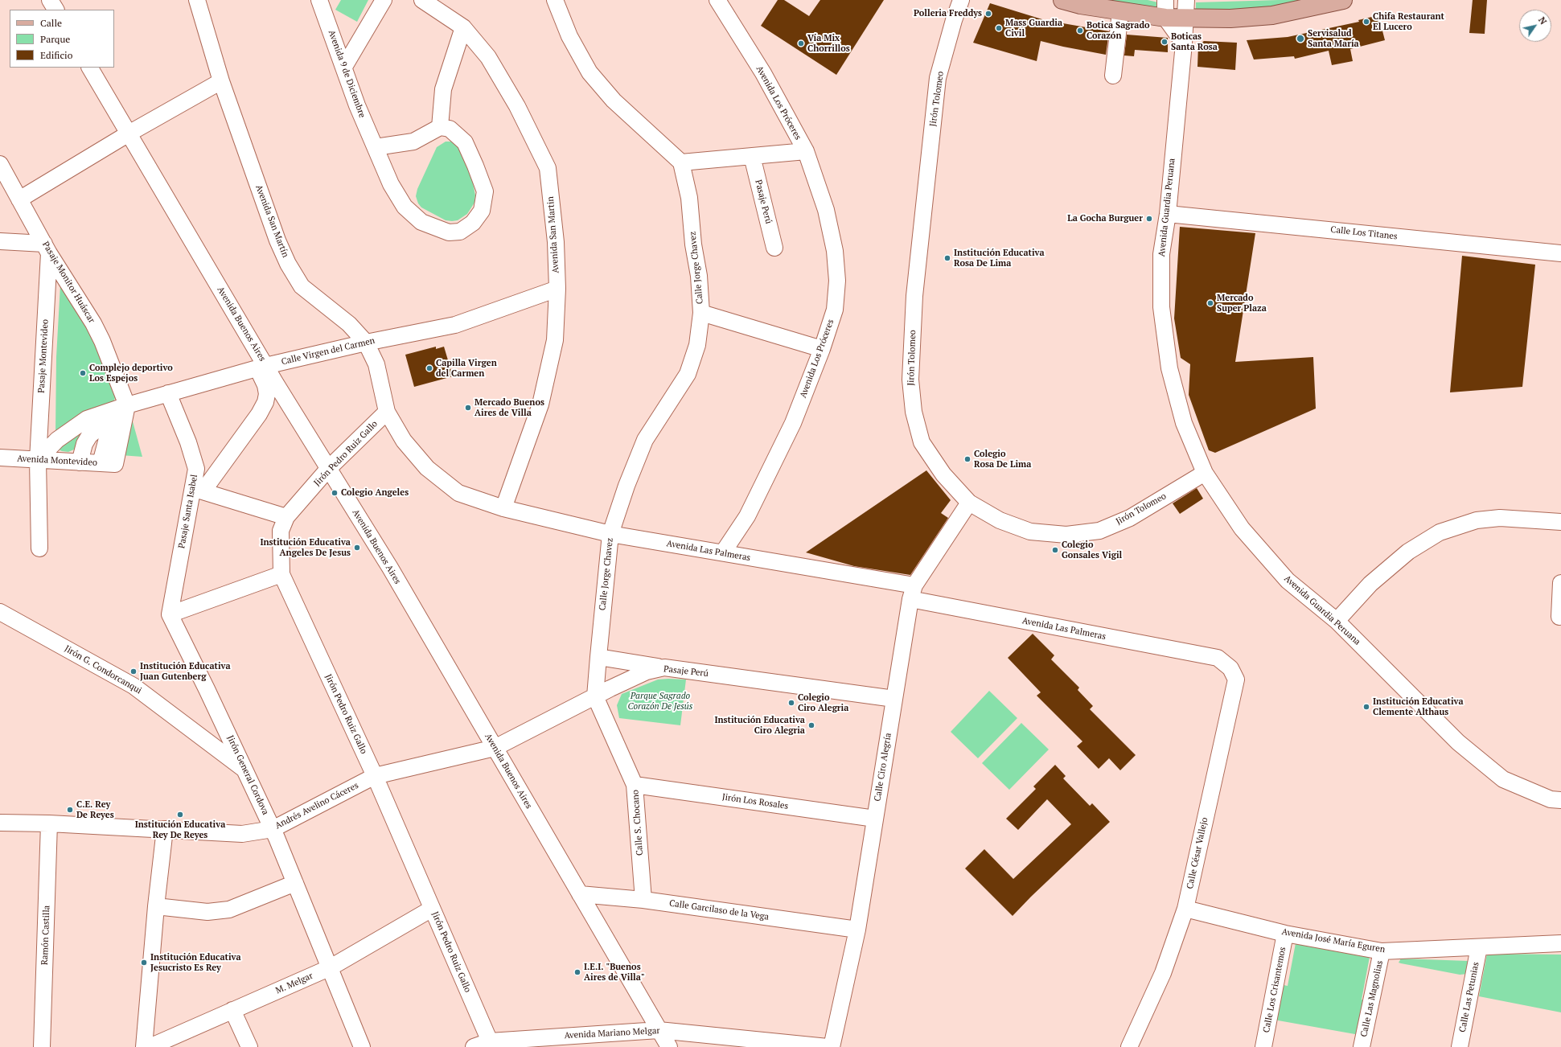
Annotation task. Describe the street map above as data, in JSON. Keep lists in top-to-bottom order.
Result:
{
  "streets": {
    "street": [
      "Avenida 9 de Diciembre",
      "Jirón Tolomeo",
      "Avenida Los Próceres",
      "Pasaje Perú",
      "Avenida Guardia Peruana",
      "Avenida San Martín",
      "Calle Los Titanes",
      "Avenida San Martin",
      "Calle Jorge Chavez",
      "Pasaje Monitor Huáscar",
      "Avenida Buenos Aires",
      "Calle Virgen del Carmen",
      "Pasaje Montevideo",
      "Jirón Pedro Ruiz Gallo",
      "Avenida Montevideo",
      "Pasaje Santa Isabel",
      "Avenida Las Palmeras",
      "Jirón G. Condorcanqui",
      "Calle Ciro Alegría",
      "Jirón General Cordova",
      "Jirón Los Rosales",
      "Andrés Avelino Cáceres",
      "Calle S. Chocano",
      "Calle César Vallejo",
      "Calle Garcilaso de la Vega",
      "Ramón Castilla",
      "Avenida José María Eguren",
      "M. Melgar",
      "Calle Los Crisantemos",
      "Calle Las Petunias",
      "Calle Las Magnolias",
      "Avenida Mariano Melgar"
    ]
  },
  "crossings": [
    ["Jirón Tolomeo", "Avenida Guardia Peruana"],
    ["Jirón Tolomeo", "Calle Ciro Alegría"],
    ["Avenida Los Próceres", "Avenida Las Palmeras"],
    ["Pasaje Perú", "Calle Jorge Chavez"],
    ["Pasaje Perú", "Avenida Buenos Aires"],
    ["Pasaje Perú", "Calle Ciro Alegría"],
    ["Pasaje Perú", "Andrés Avelino Cáceres"],
    ["Pasaje Perú", "Calle S. Chocano"],
    ["Avenida Guardia Peruana", "Calle Los Titanes"],
    ["Avenida San Martín", "Avenida San Martin"],
    ["Avenida San Martín", "Calle Virgen del Carmen"],
    ["Avenida San Martín", "Jirón Pedro Ruiz Gallo"],
    ["Avenida San Martín", "Avenida Las Palmeras"],
    ["Avenida San Martin", "Calle Virgen del Carmen"],
    ["Avenida San Martin", "Avenida Las Palmeras"],
    ["Calle Jorge Chavez", "Avenida Las Palmeras"],
    ["Calle Jorge Chavez", "Calle S. Chocano"],
    ["Pasaje Monitor Huáscar", "Calle Virgen del Carmen"],
    ["Pasaje Monitor Huáscar", "Pasaje Montevideo"],
    ["Avenida Buenos Aires", "Calle Virgen del Carmen"],
    ["Avenida Buenos Aires", "Jirón Pedro Ruiz Gallo"],
    ["Avenida Buenos Aires", "Andrés Avelino Cáceres"],
    ["Avenida Buenos Aires", "Calle Garcilaso de la Vega"],
    ["Avenida Buenos Aires", "Avenida Mariano Melgar"],
    ["Calle Virgen del Carmen", "Pasaje Montevideo"],
    ["Calle Virgen del Carmen", "Avenida Montevideo"],
    ["Calle Virgen del Carmen", "Pasaje Santa Isabel"],
    ["Pasaje Montevideo", "Avenida Montevideo"],
    ["Jirón Pedro Ruiz Gallo", "Andrés Avelino Cáceres"],
    ["Jirón Pedro Ruiz Gallo", "M. Melgar"],
    ["Jirón Pedro Ruiz Gallo", "Avenida Mariano Melgar"],
    ["Pasaje Santa Isabel", "Jirón General Cordova"],
    ["Avenida Las Palmeras", "Calle Ciro Alegría"],
    ["Avenida Las Palmeras", "Calle César Vallejo"],
    ["Jirón G. Condorcanqui", "Jirón General Cordova"],
    ["Calle Ciro Alegría", "Jirón Los Rosales"],
    ["Calle Ciro Alegría", "Calle Garcilaso de la Vega"],
    ["Jirón General Cordova", "Andrés Avelino Cáceres"],
    ["Jirón General Cordova", "M. Melgar"],
    ["Jirón Los Rosales", "Calle S. Chocano"],
    ["Andrés Avelino Cáceres", "Ramón Castilla"],
    ["Calle S. Chocano", "Calle Garcilaso de la Vega"],
    ["Calle César Vallejo", "Avenida José María Eguren"],
    ["Avenida José María Eguren", "Calle Los Crisantemos"],
    ["Avenida José María Eguren", "Calle Las Petunias"],
    ["Avenida José María Eguren", "Calle Las Magnolias"]
  ],
  "parks": ["Parque Sagrado Corazón De Jesús"],
  "places": [
    "Polleria Freddys",
    "Chifa Restaurant El Lucero",
    "Mass Guardia Civil",
    "Botica Sagrado Corazón",
    "Servisalud Santa María",
    "Boticas Santa Rosa",
    "Vía Mix Chorrillos",
    "La Gocha Burguer",
    "Institución Educativa Rosa De Lima",
    "Mercado Super Plaza",
    "Capilla Virgen del Carmen",
    "Complejo deportivo Los Espejos",
    "Mercado Buenos Aires de Villa",
    "Colegio Rosa De Lima",
    "Colegio Angeles",
    "Institución Educativa Angeles De Jesus",
    "Colegio Gonsales Vigil",
    "Institución Educativa Juan Gutenberg",
    "Colegio Ciro Alegria",
    "Institución Educativa Clemente Althaus",
    "Institución Educativa Ciro Alegria",
    "C.E. Rey De Reyes",
    "Institución Educativa Rey De Reyes",
    "Institución Educativa Jesucristo Es Rey",
    "I.E.I. \"Buenos Aires de Villa\""
  ],
  "legend": ["Calle", "Parque", "Edificio"],
  "north": "top right"
}
